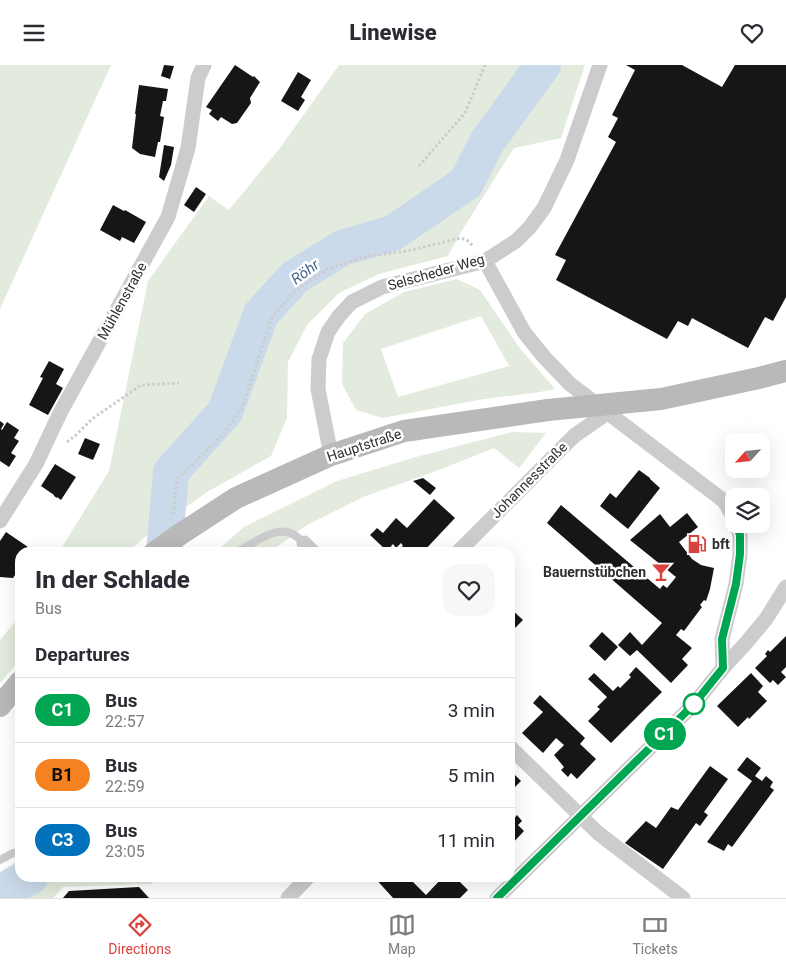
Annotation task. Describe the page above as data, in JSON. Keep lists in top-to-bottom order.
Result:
{
  "streets": {
    "main road": ["Hauptstraße"],
    "street": ["Selscheder Weg", "Mühlenstraße", "Johannesstraße"]
  },
  "crossings": [
    ["Selscheder Weg", "Hauptstraße"]
  ],
  "water": ["Röhr"],
  "places": {
    "fuel station": ["bft"],
    "bar": ["Bauernstübchen"]
  },
  "lines": ["bus line C1"],
  "north": "bottom left",
  "page": {
    "header": "Linewise",
    "on_map": "C1",
    "heading": [
      ["In der Schlade", "Bus"],
      "Departures"
    ],
    "list": [
      {
        "mark": "C1",
        "name": "Bus",
        "note": "22:57",
        "value": "3 min"
      },
      {
        "mark": "B1",
        "name": "Bus",
        "note": "22:59",
        "value": "5 min"
      },
      {
        "mark": "C3",
        "name": "Bus",
        "note": "23:05",
        "value": "11 min"
      }
    ],
    "tabs": ["Directions", "Map", "Tickets"]
  }
}
